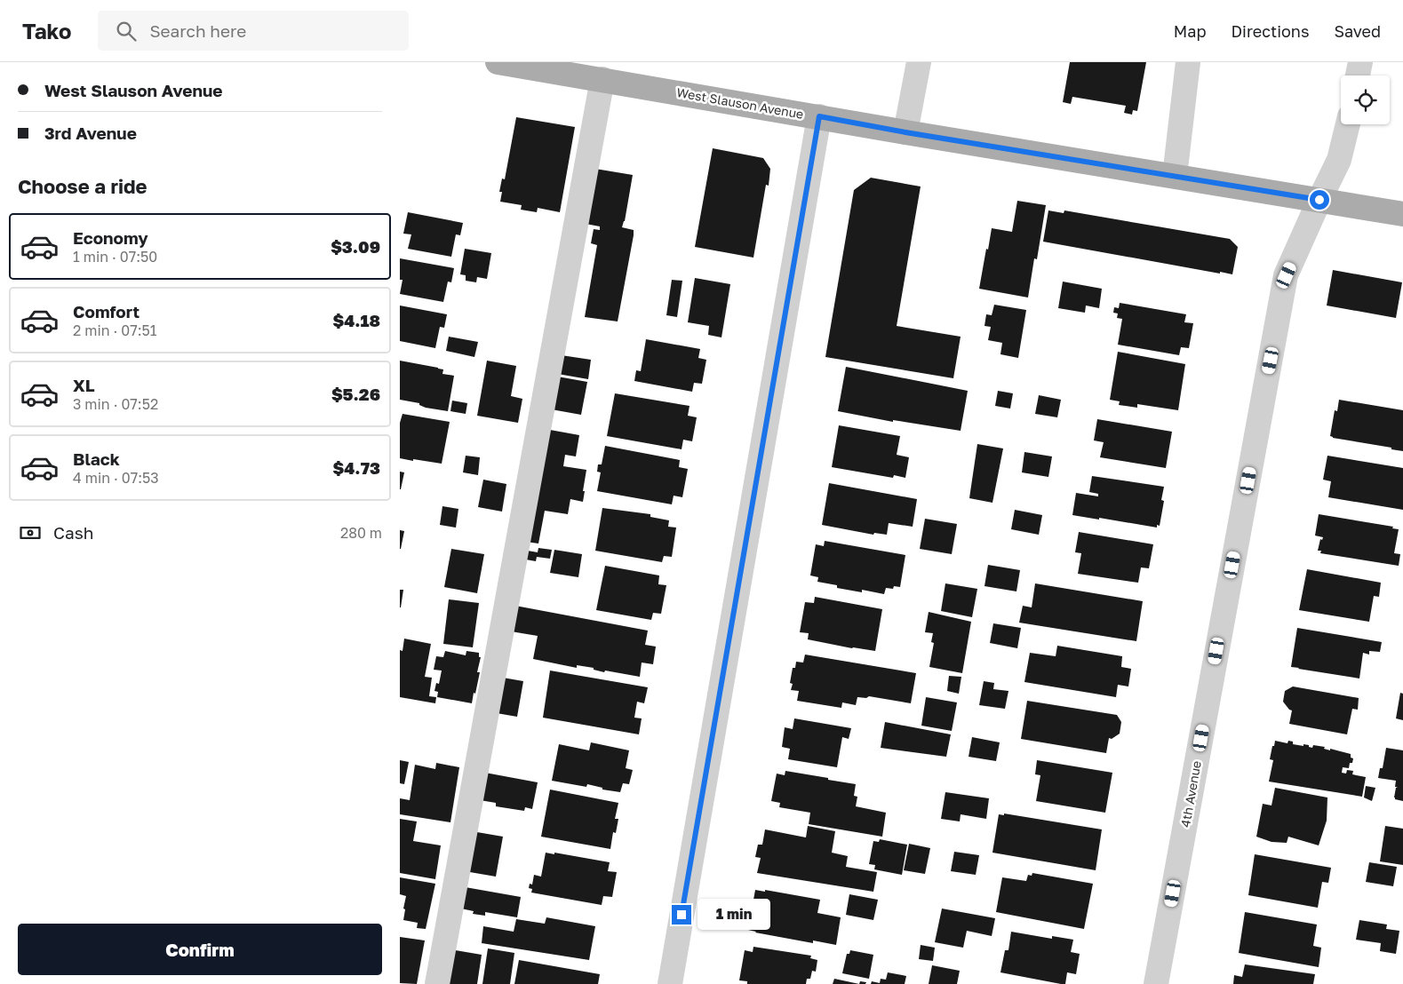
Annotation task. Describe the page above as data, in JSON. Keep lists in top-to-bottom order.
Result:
{
  "streets": {
    "main road": ["West Slauson Avenue"],
    "street": ["4th Avenue"]
  },
  "crossings": [
    ["West Slauson Avenue", "4th Avenue"]
  ],
  "page": {
    "header": "Tako",
    "search": "Search here",
    "nav": ["Map", "Directions", "Saved"],
    "banner": ["West Slauson Avenue", "3rd Avenue"],
    "heading": "Choose a ride",
    "list": [
      {
        "name": "Economy",
        "note": "1 min · 07:50",
        "value": "$3.09"
      },
      {
        "name": "Comfort",
        "note": "2 min · 07:51",
        "value": "$4.18"
      },
      {
        "name": "XL",
        "note": "3 min · 07:52",
        "value": "$5.26"
      },
      {
        "name": "Black",
        "note": "4 min · 07:53",
        "value": "$4.73"
      }
    ],
    "pay": ["Cash", "280 m"],
    "bubble": "1 min",
    "buttons": "Confirm"
  }
}
